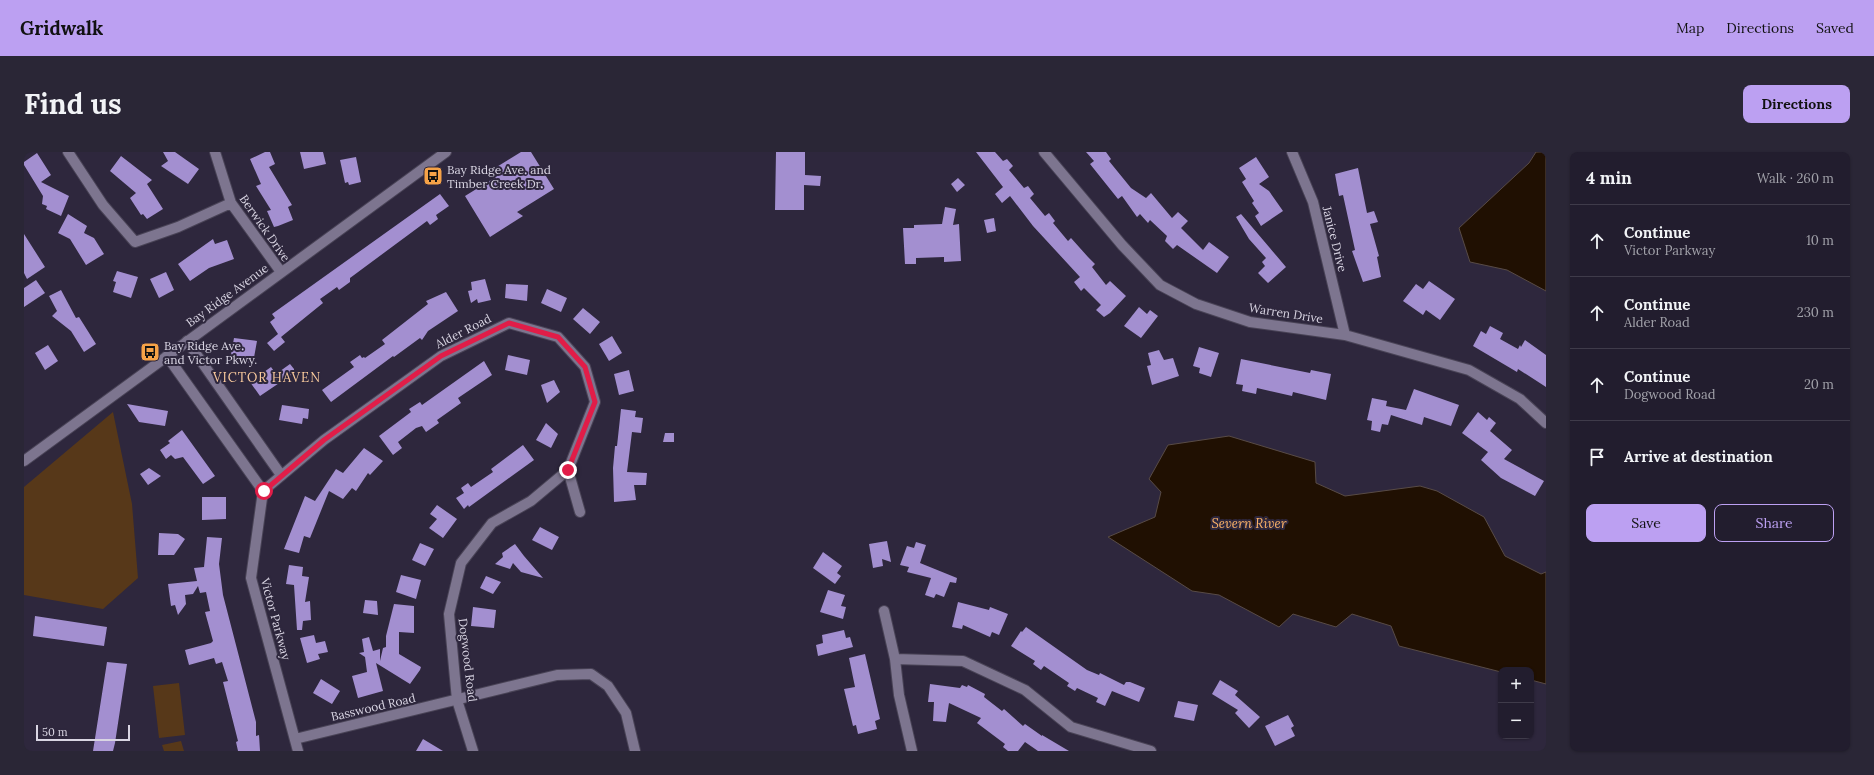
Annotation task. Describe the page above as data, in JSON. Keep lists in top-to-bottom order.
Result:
{
  "streets": {
    "street": [
      "Berwick Drive",
      "Janice Drive",
      "Bay Ridge Avenue",
      "Warren Drive",
      "Alder Road",
      "Victor Parkway",
      "Dogwood Road",
      "Basswood Road"
    ]
  },
  "crossings": [
    ["Berwick Drive", "Bay Ridge Avenue"],
    ["Janice Drive", "Warren Drive"],
    ["Alder Road", "Dogwood Road"],
    ["Victor Parkway", "Basswood Road"],
    ["Dogwood Road", "Basswood Road"]
  ],
  "districts": ["VICTOR HAVEN"],
  "water": ["Severn River"],
  "places": {
    "bus stop": ["Bay Ridge Ave. and Timber Creek Dr.", "Bay Ridge Ave. and Victor Pkwy."]
  },
  "scale_bar": "50 m",
  "page": {
    "header": "Gridwalk",
    "nav": ["Map", "Directions", "Saved"],
    "buttons": [
      "Directions",
      ["Save", "Share"]
    ],
    "title": "Find us",
    "heading": ["4 min", "Walk · 260 m"],
    "list": [
      ["Continue", "Victor Parkway", "10 m"],
      ["Continue", "Alder Road", "230 m"],
      ["Continue", "Dogwood Road", "20 m"],
      "Arrive at destination"
    ],
    "map_buttons": ["+", "−"],
    "scale": "50 m"
  }
}
